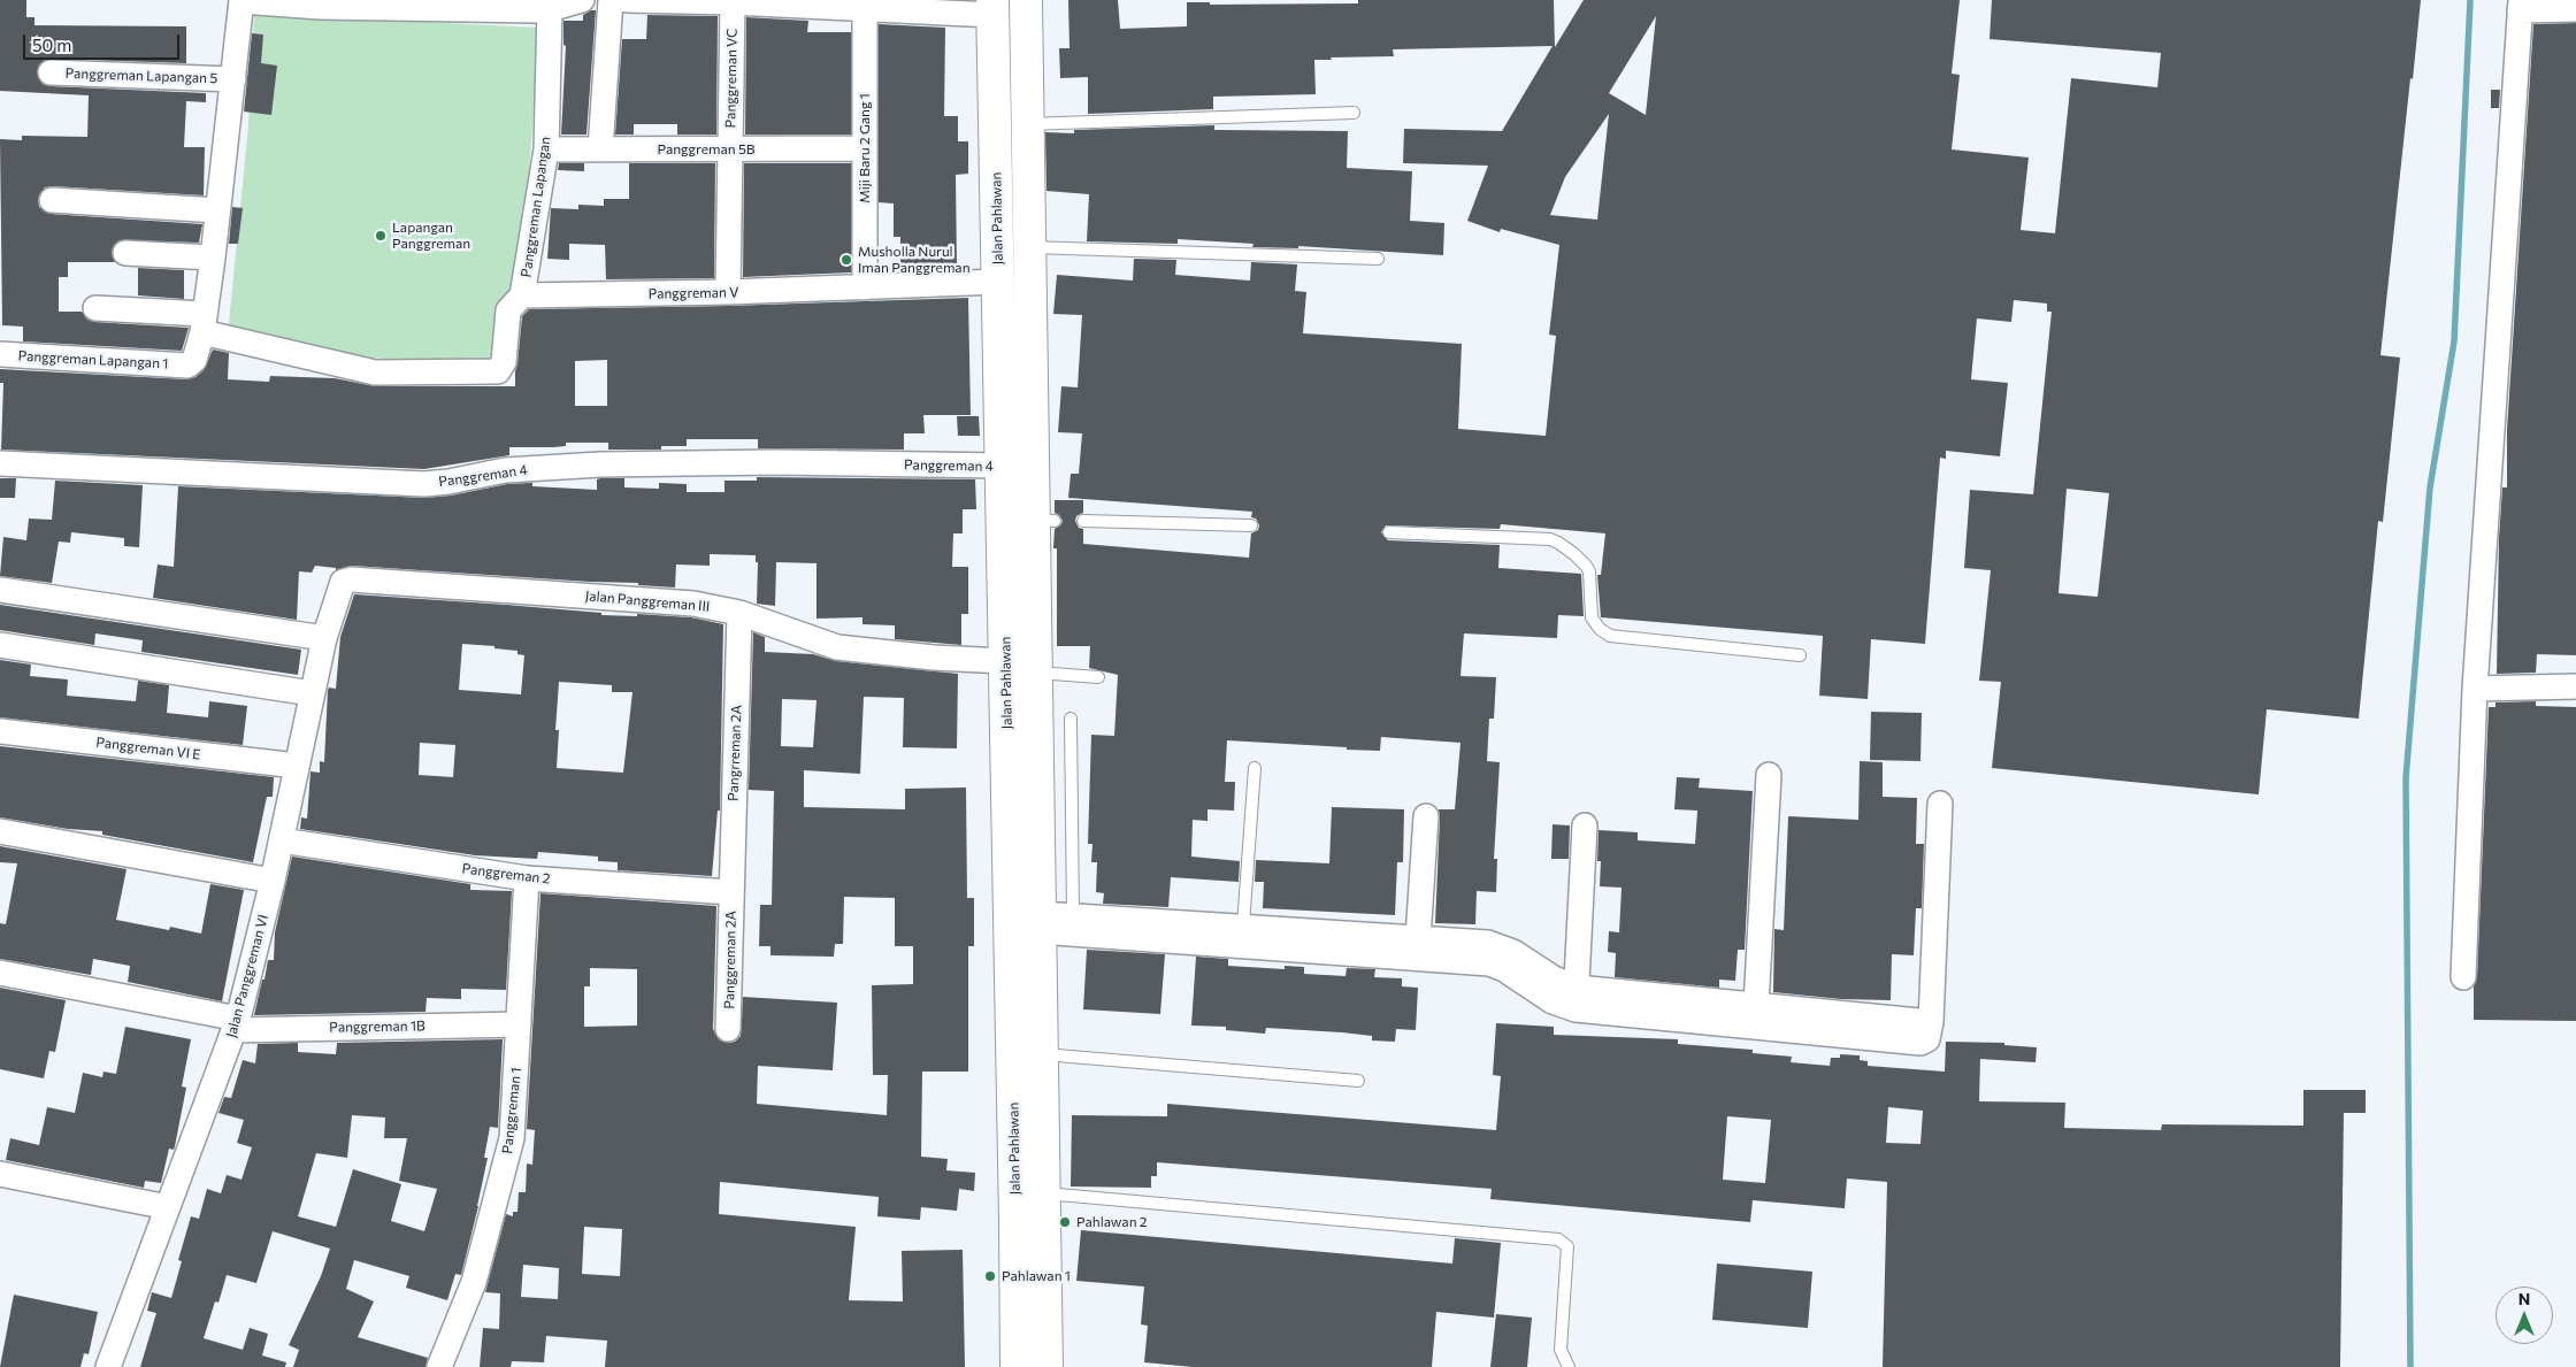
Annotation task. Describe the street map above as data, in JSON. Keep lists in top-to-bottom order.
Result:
{
  "streets": {
    "main road": ["Jalan Pahlawan"],
    "street": [
      "Panggreman Lapangan 5",
      "Panggreman VC",
      "Miji Baru 2 Gang 1",
      "Panggreman 5B",
      "Panggreman Lapangan",
      "Panggreman V",
      "Panggreman Lapangan 1",
      "Panggreman 4",
      "Jalan Panggreman III",
      "Panggreman VI E",
      "Pangrreman 2A",
      "Panggreman 2",
      "Panggreman 2A",
      "Jalan Panggreman VI",
      "Panggreman 1B",
      "Panggreman 1"
    ]
  },
  "crossings": [
    ["Panggreman VC", "Panggreman 5B"],
    ["Panggreman VC", "Panggreman V"],
    ["Miji Baru 2 Gang 1", "Panggreman 5B"],
    ["Miji Baru 2 Gang 1", "Panggreman V"],
    ["Panggreman 5B", "Panggreman Lapangan"],
    ["Panggreman Lapangan", "Panggreman V"],
    ["Panggreman Lapangan", "Panggreman Lapangan 1"],
    ["Jalan Pahlawan", "Panggreman V"],
    ["Jalan Pahlawan", "Panggreman 4"],
    ["Jalan Pahlawan", "Jalan Panggreman III"],
    ["Jalan Panggreman III", "Pangrreman 2A"],
    ["Jalan Panggreman III", "Jalan Panggreman VI"],
    ["Panggreman VI E", "Jalan Panggreman VI"],
    ["Pangrreman 2A", "Panggreman 2"],
    ["Pangrreman 2A", "Panggreman 2A"],
    ["Panggreman 2", "Panggreman 2A"],
    ["Panggreman 2", "Jalan Panggreman VI"],
    ["Panggreman 2", "Panggreman 1"],
    ["Jalan Panggreman VI", "Panggreman 1B"],
    ["Panggreman 1B", "Panggreman 1"]
  ],
  "places": [
    "Lapangan Panggreman",
    "Musholla Nurul Iman Panggreman",
    "Pahlawan 2",
    "Pahlawan 1"
  ],
  "scale_bar": "50 m",
  "north": "top"
}
